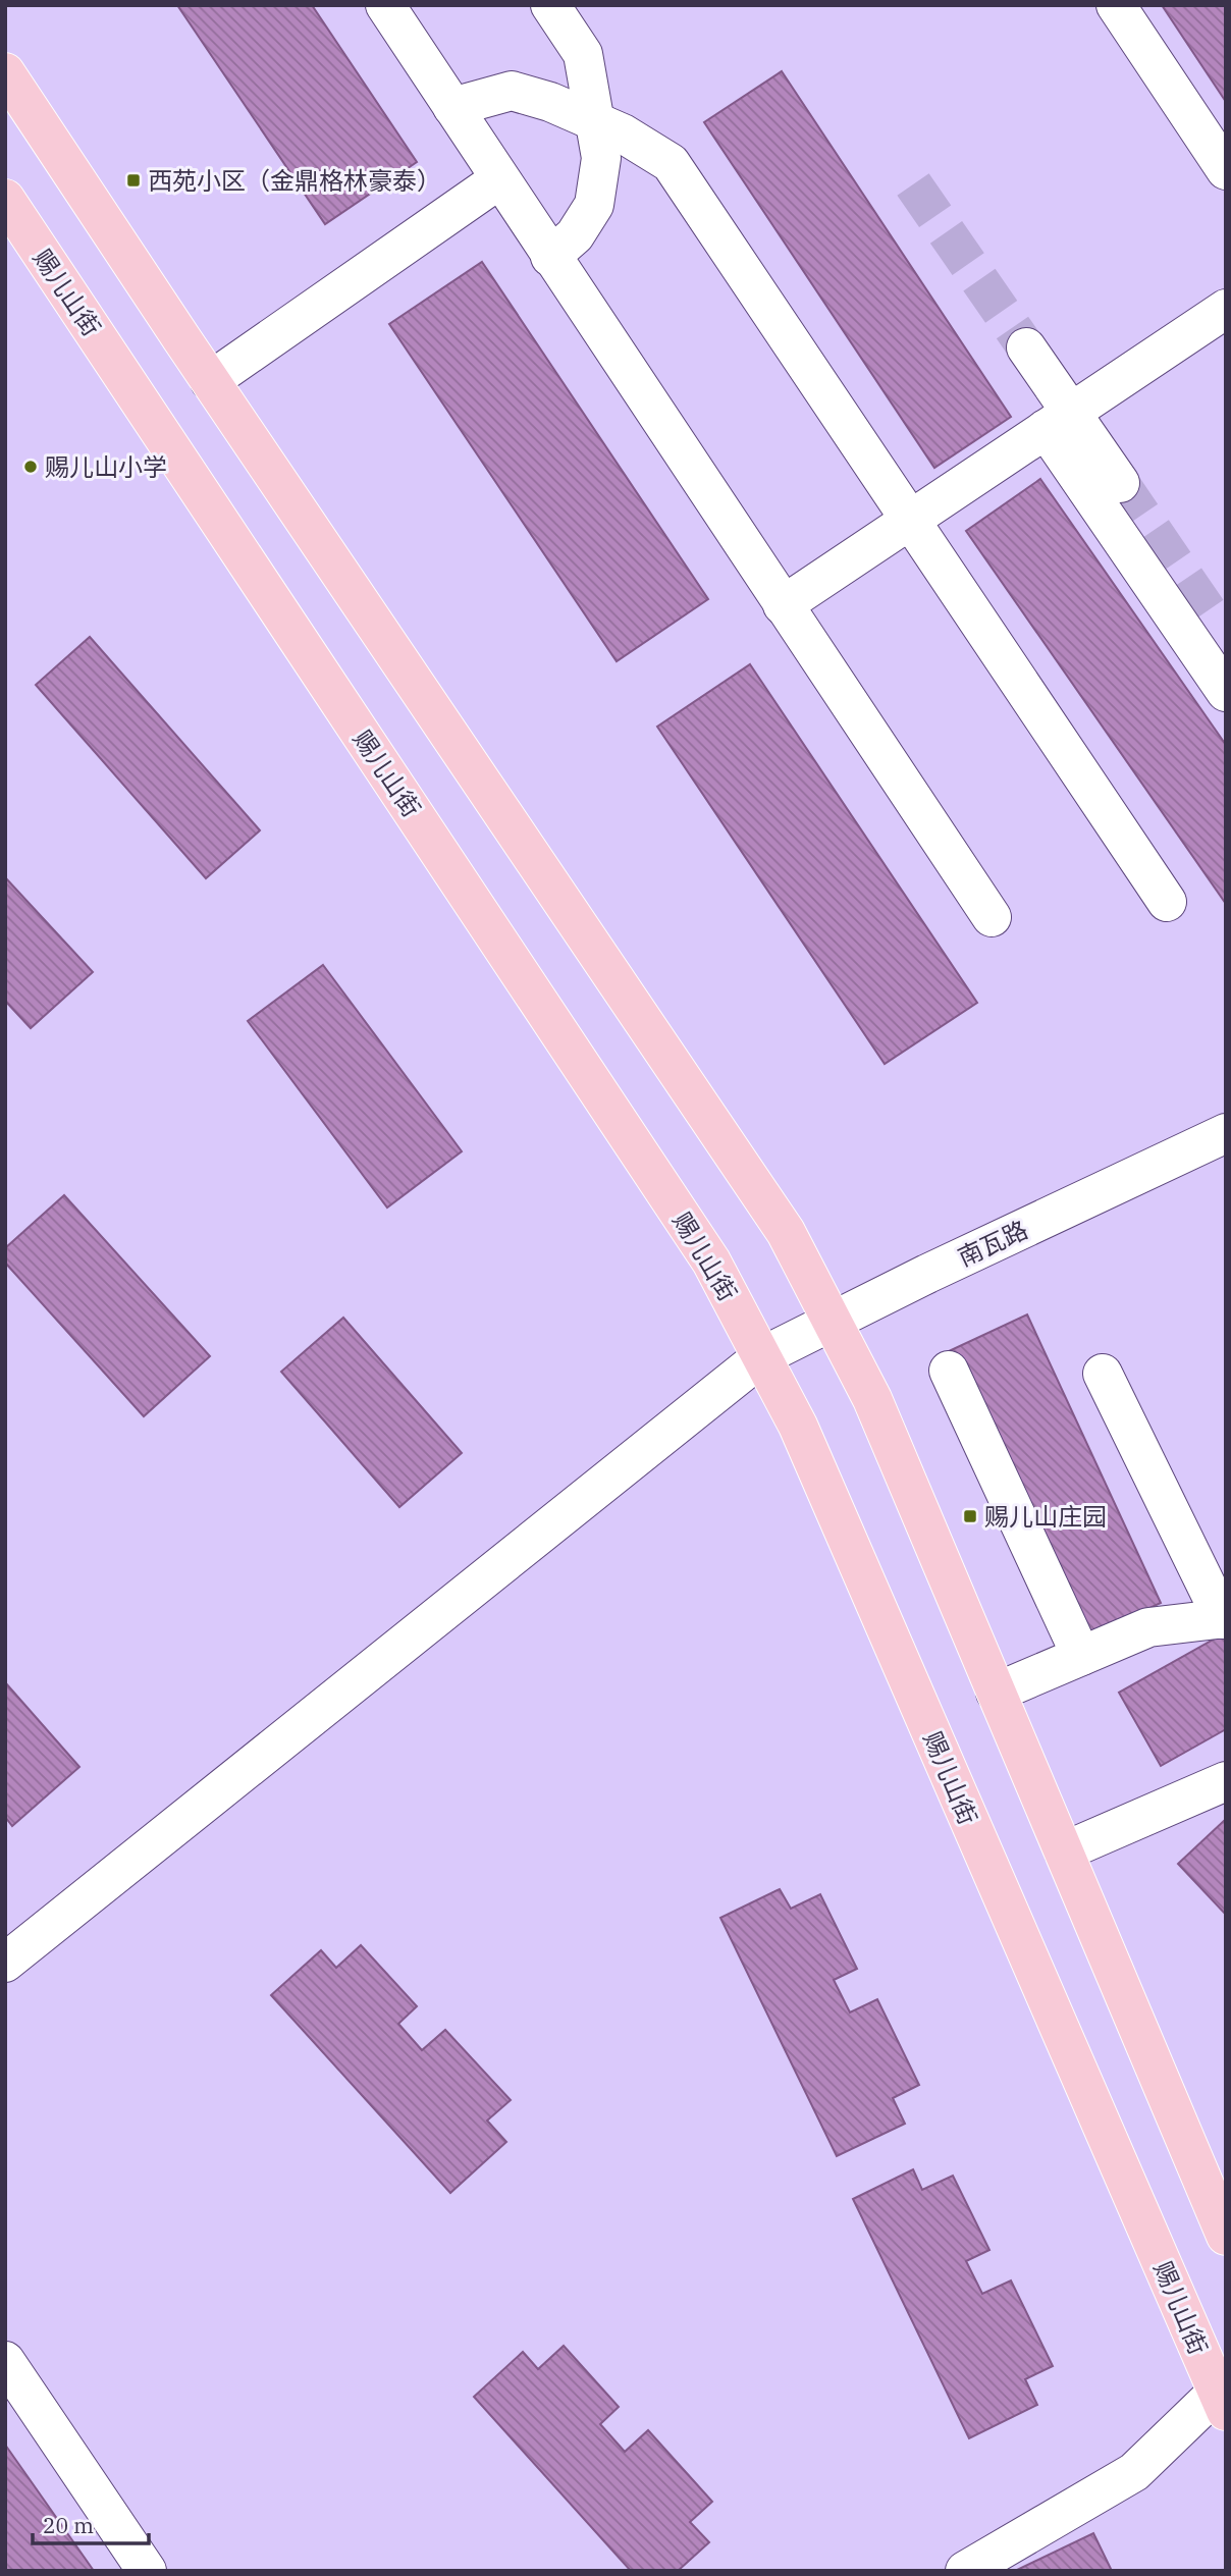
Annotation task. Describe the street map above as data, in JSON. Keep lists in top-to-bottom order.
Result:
{
  "streets": {
    "main road": ["赐儿山街"],
    "street": ["南瓦路"]
  },
  "crossings": [
    ["赐儿山街", "南瓦路"]
  ],
  "places": {
    "transit": ["西苑小区（金鼎格林豪泰）", "赐儿山庄园"],
    "other": ["赐儿山小学"]
  },
  "scale_bar": "20 m"
}
